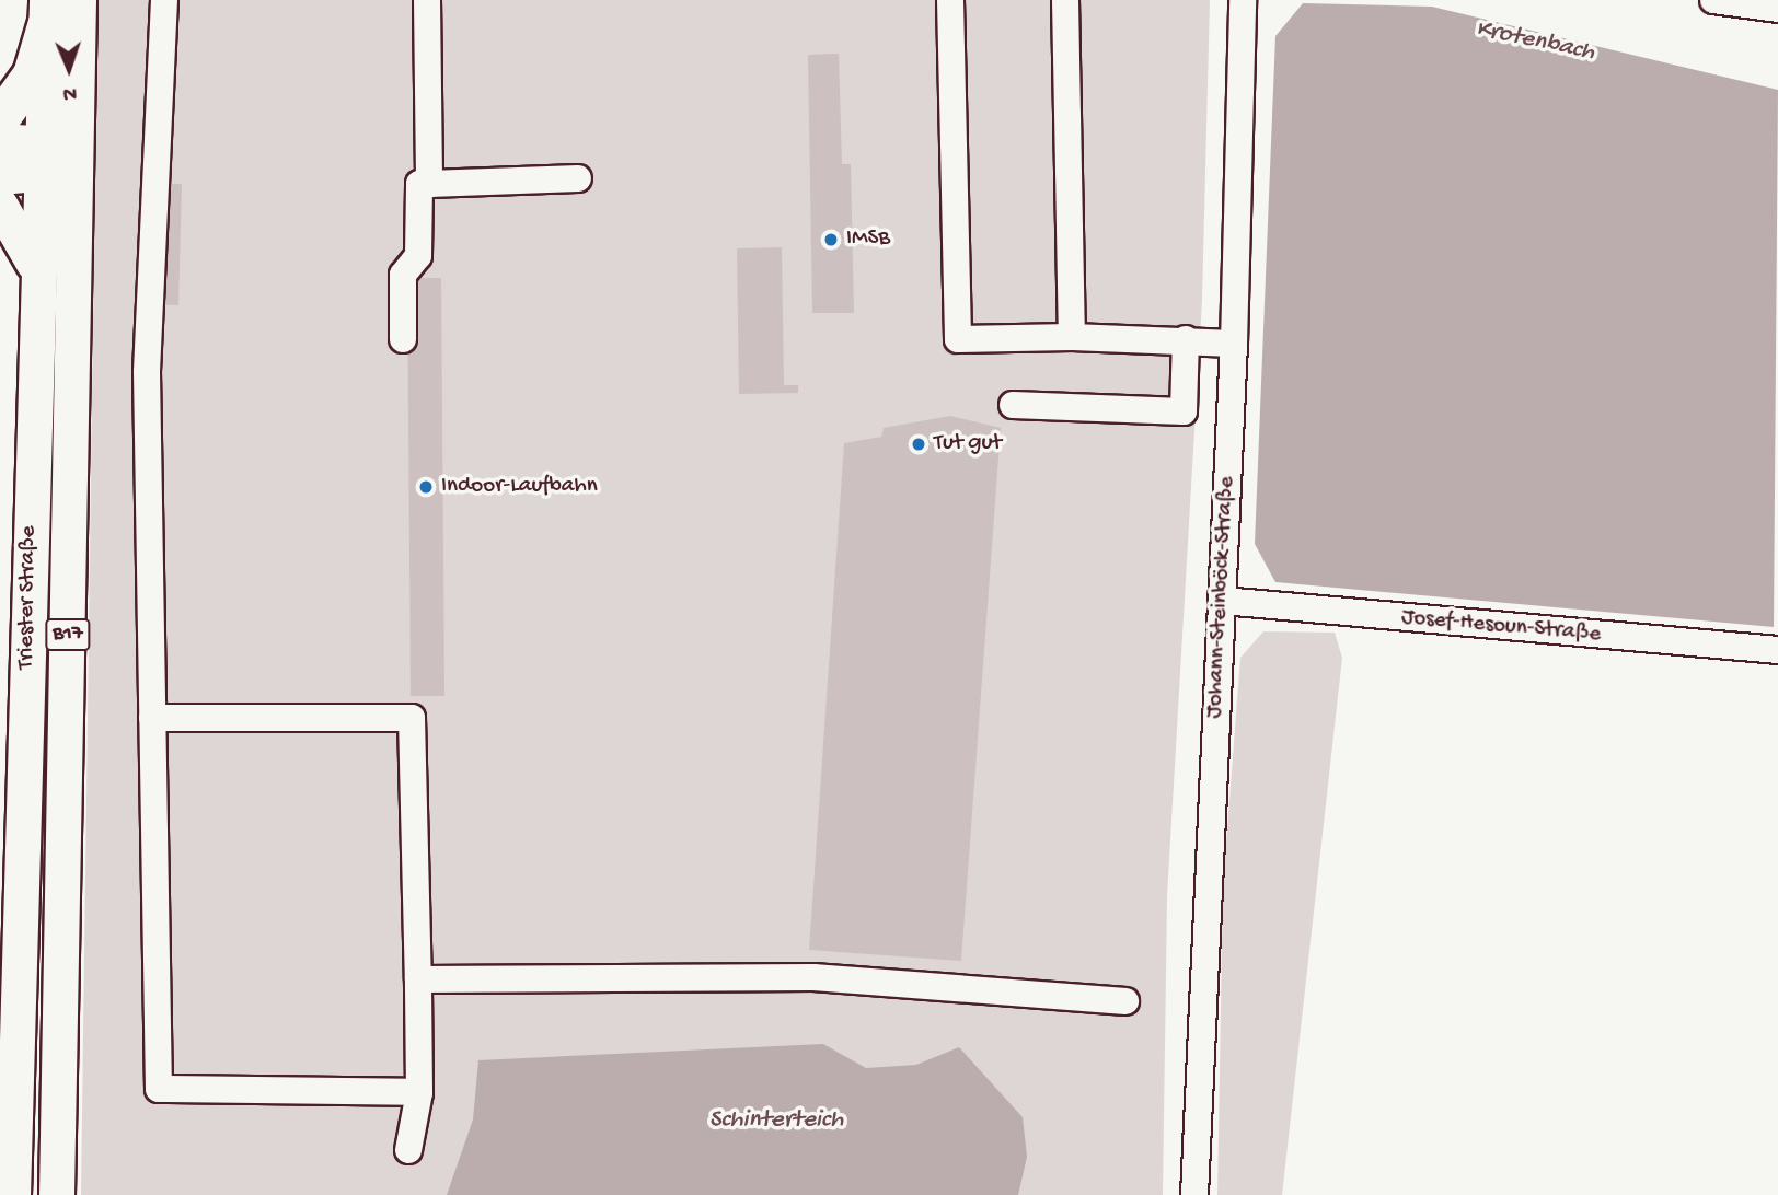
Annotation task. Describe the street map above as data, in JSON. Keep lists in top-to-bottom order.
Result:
{
  "streets": {
    "main road": ["Triester Straße", "B17"],
    "street": ["Johann-Steinböck-Straße", "Josef-Hesoun-Straße"]
  },
  "crossings": [
    ["Johann-Steinböck-Straße", "Josef-Hesoun-Straße"]
  ],
  "water": ["Krotenbach", "Schinterteich"],
  "places": ["IMSB", "Tut gut", "Indoor-Laufbahn"],
  "north": "bottom"
}
